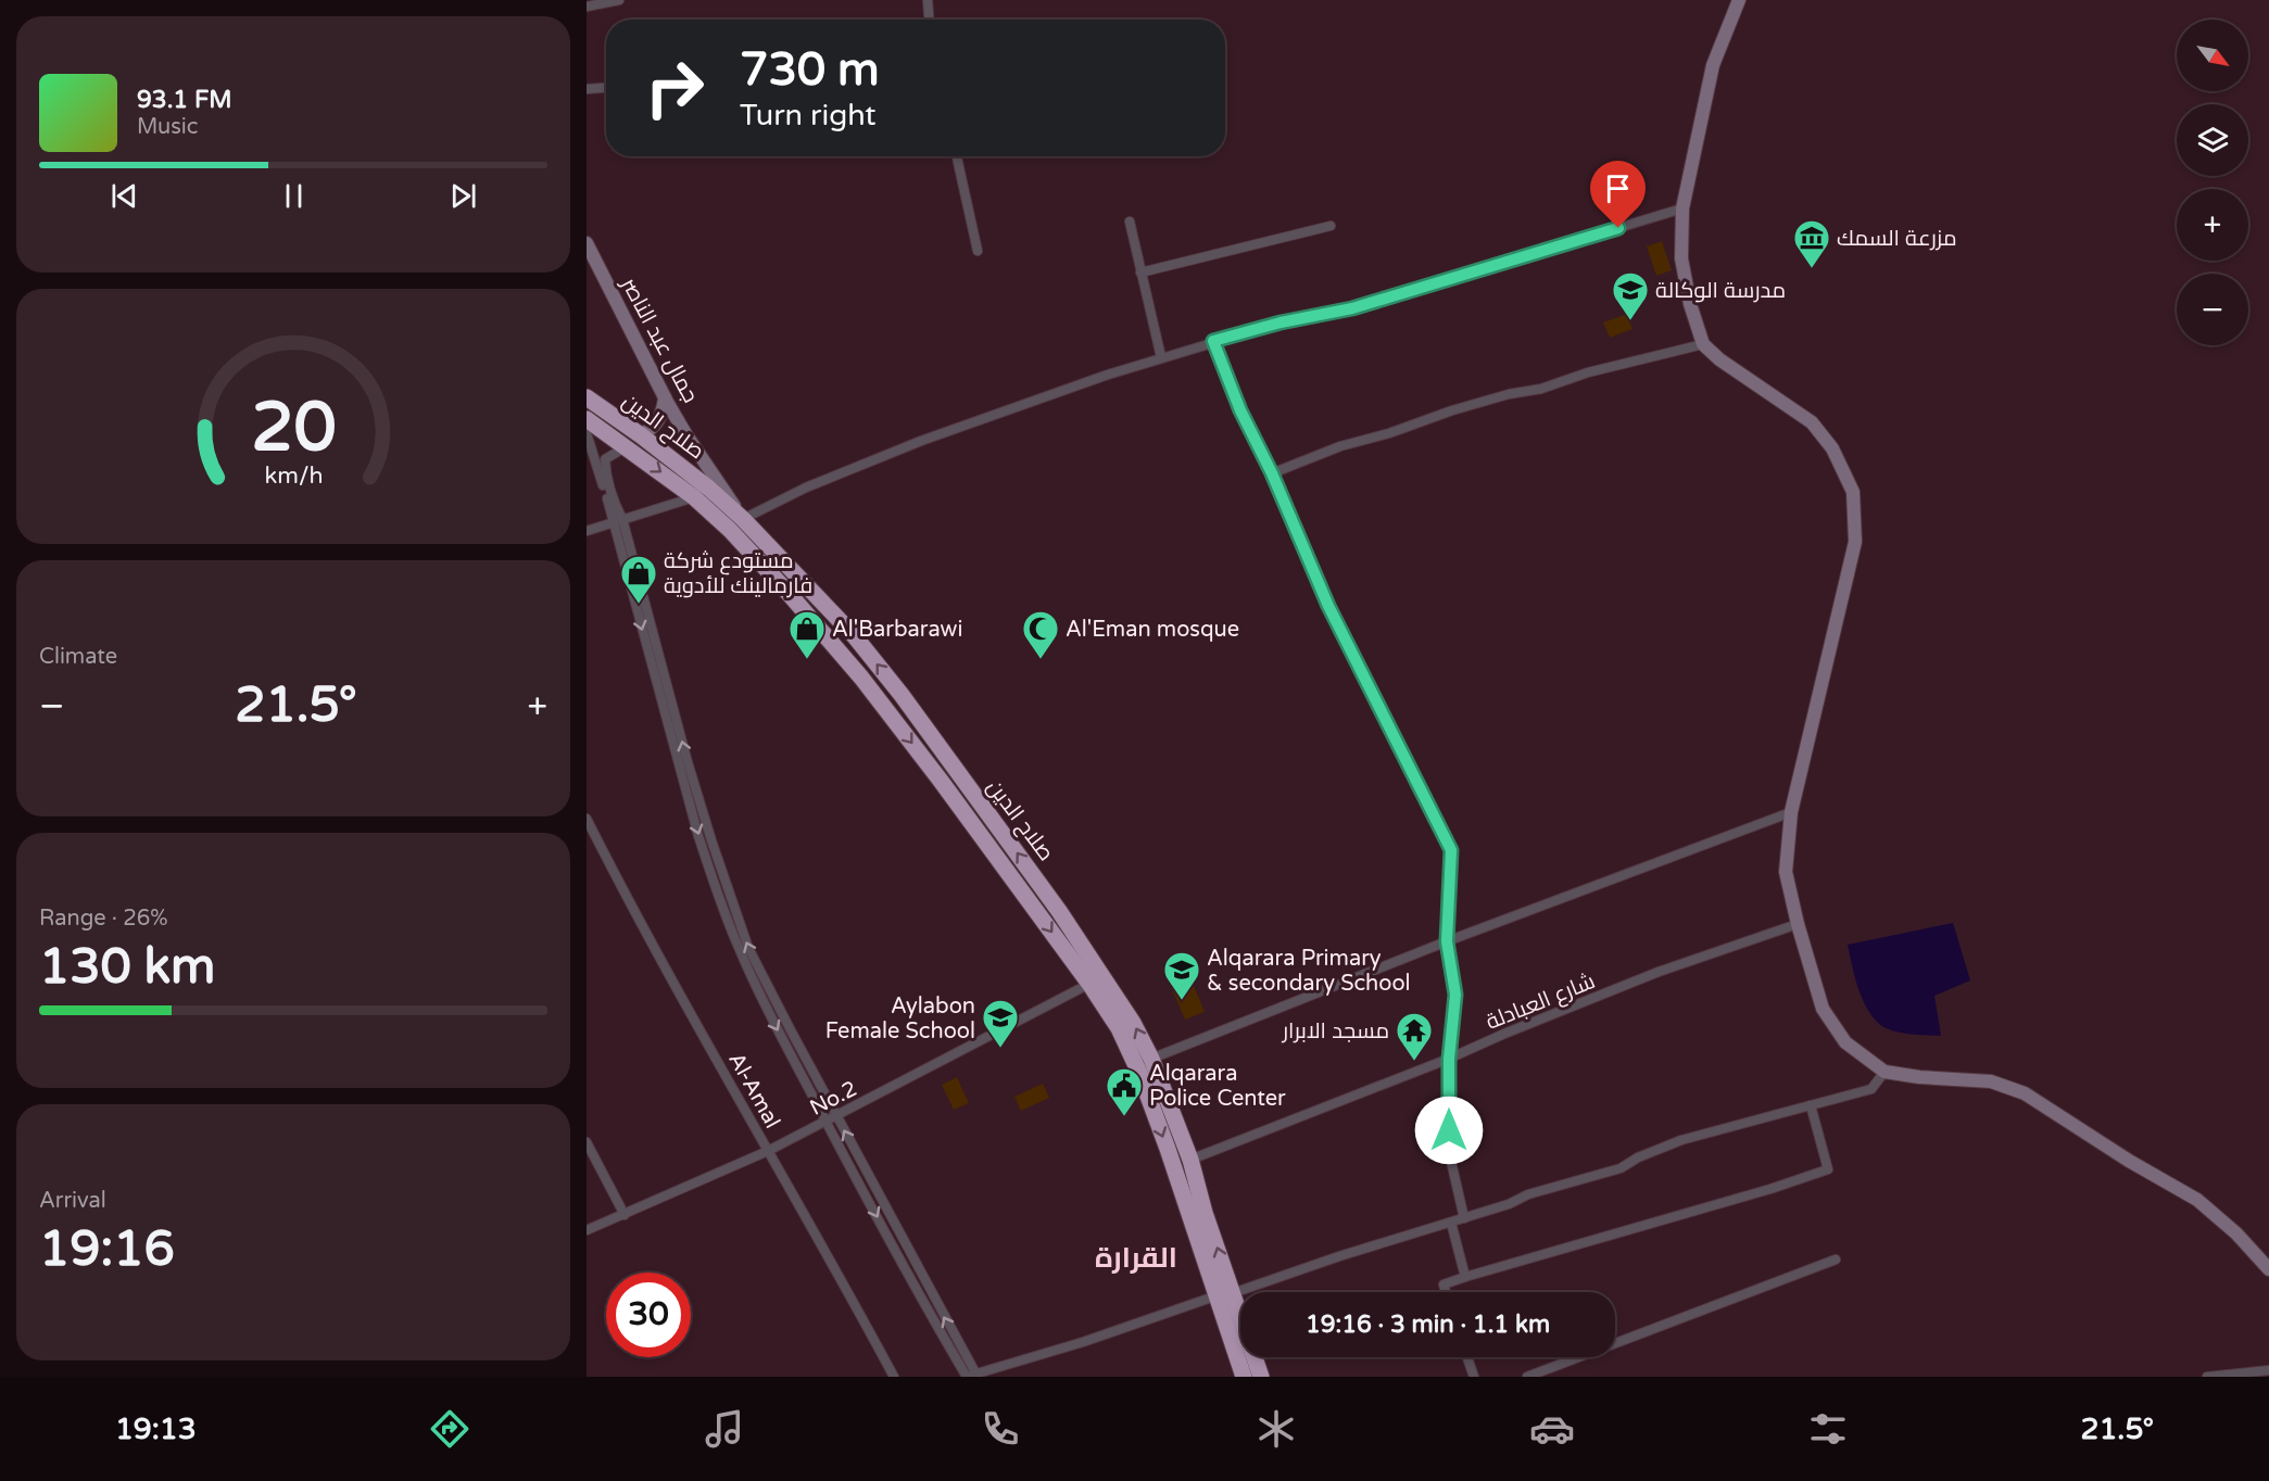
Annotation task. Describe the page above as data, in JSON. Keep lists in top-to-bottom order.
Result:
{
  "streets": {
    "highway": ["صلاح الدين"],
    "street": [
      "جمال عبد الناصر",
      "شارع العبادلة",
      "Al-Amal",
      "No.2"
    ]
  },
  "crossings": [
    ["جمال عبد الناصر", "صلاح الدين"],
    ["صلاح الدين", "شارع العبادلة"],
    ["صلاح الدين", "No.2"],
    ["Al-Amal", "No.2"]
  ],
  "districts": ["القرارة"],
  "places": {
    "museum": ["مزرعة السمك"],
    "school or university": ["مدرسة الوكالة", "Alqarara Primary & secondary School", "Aylabon Female School"],
    "shop": ["مستودع شركة فارمالينك للأدوية", "Al'Barbarawi"],
    "mosque": ["Al'Eman mosque"],
    "temple": ["مسجد الابرار"],
    "public building": ["Alqarara Police Center"]
  },
  "north": "bottom right",
  "page": {
    "map_buttons": ["+", "−"],
    "turn": ["730 m", "Turn right"],
    "song": ["93.1 FM", "Music"],
    "tile": [
      "Climate",
      ["Range · 26%", "130 km"],
      ["Arrival", "19:16"]
    ],
    "heat": ["−", "21.5°", "+"],
    "limit": "30",
    "trip": "19:16 · 3 min · 1.1 km",
    "tabs": ["19:13", "21.5°"],
    "gauge": ["20", "km/h"]
  }
}
